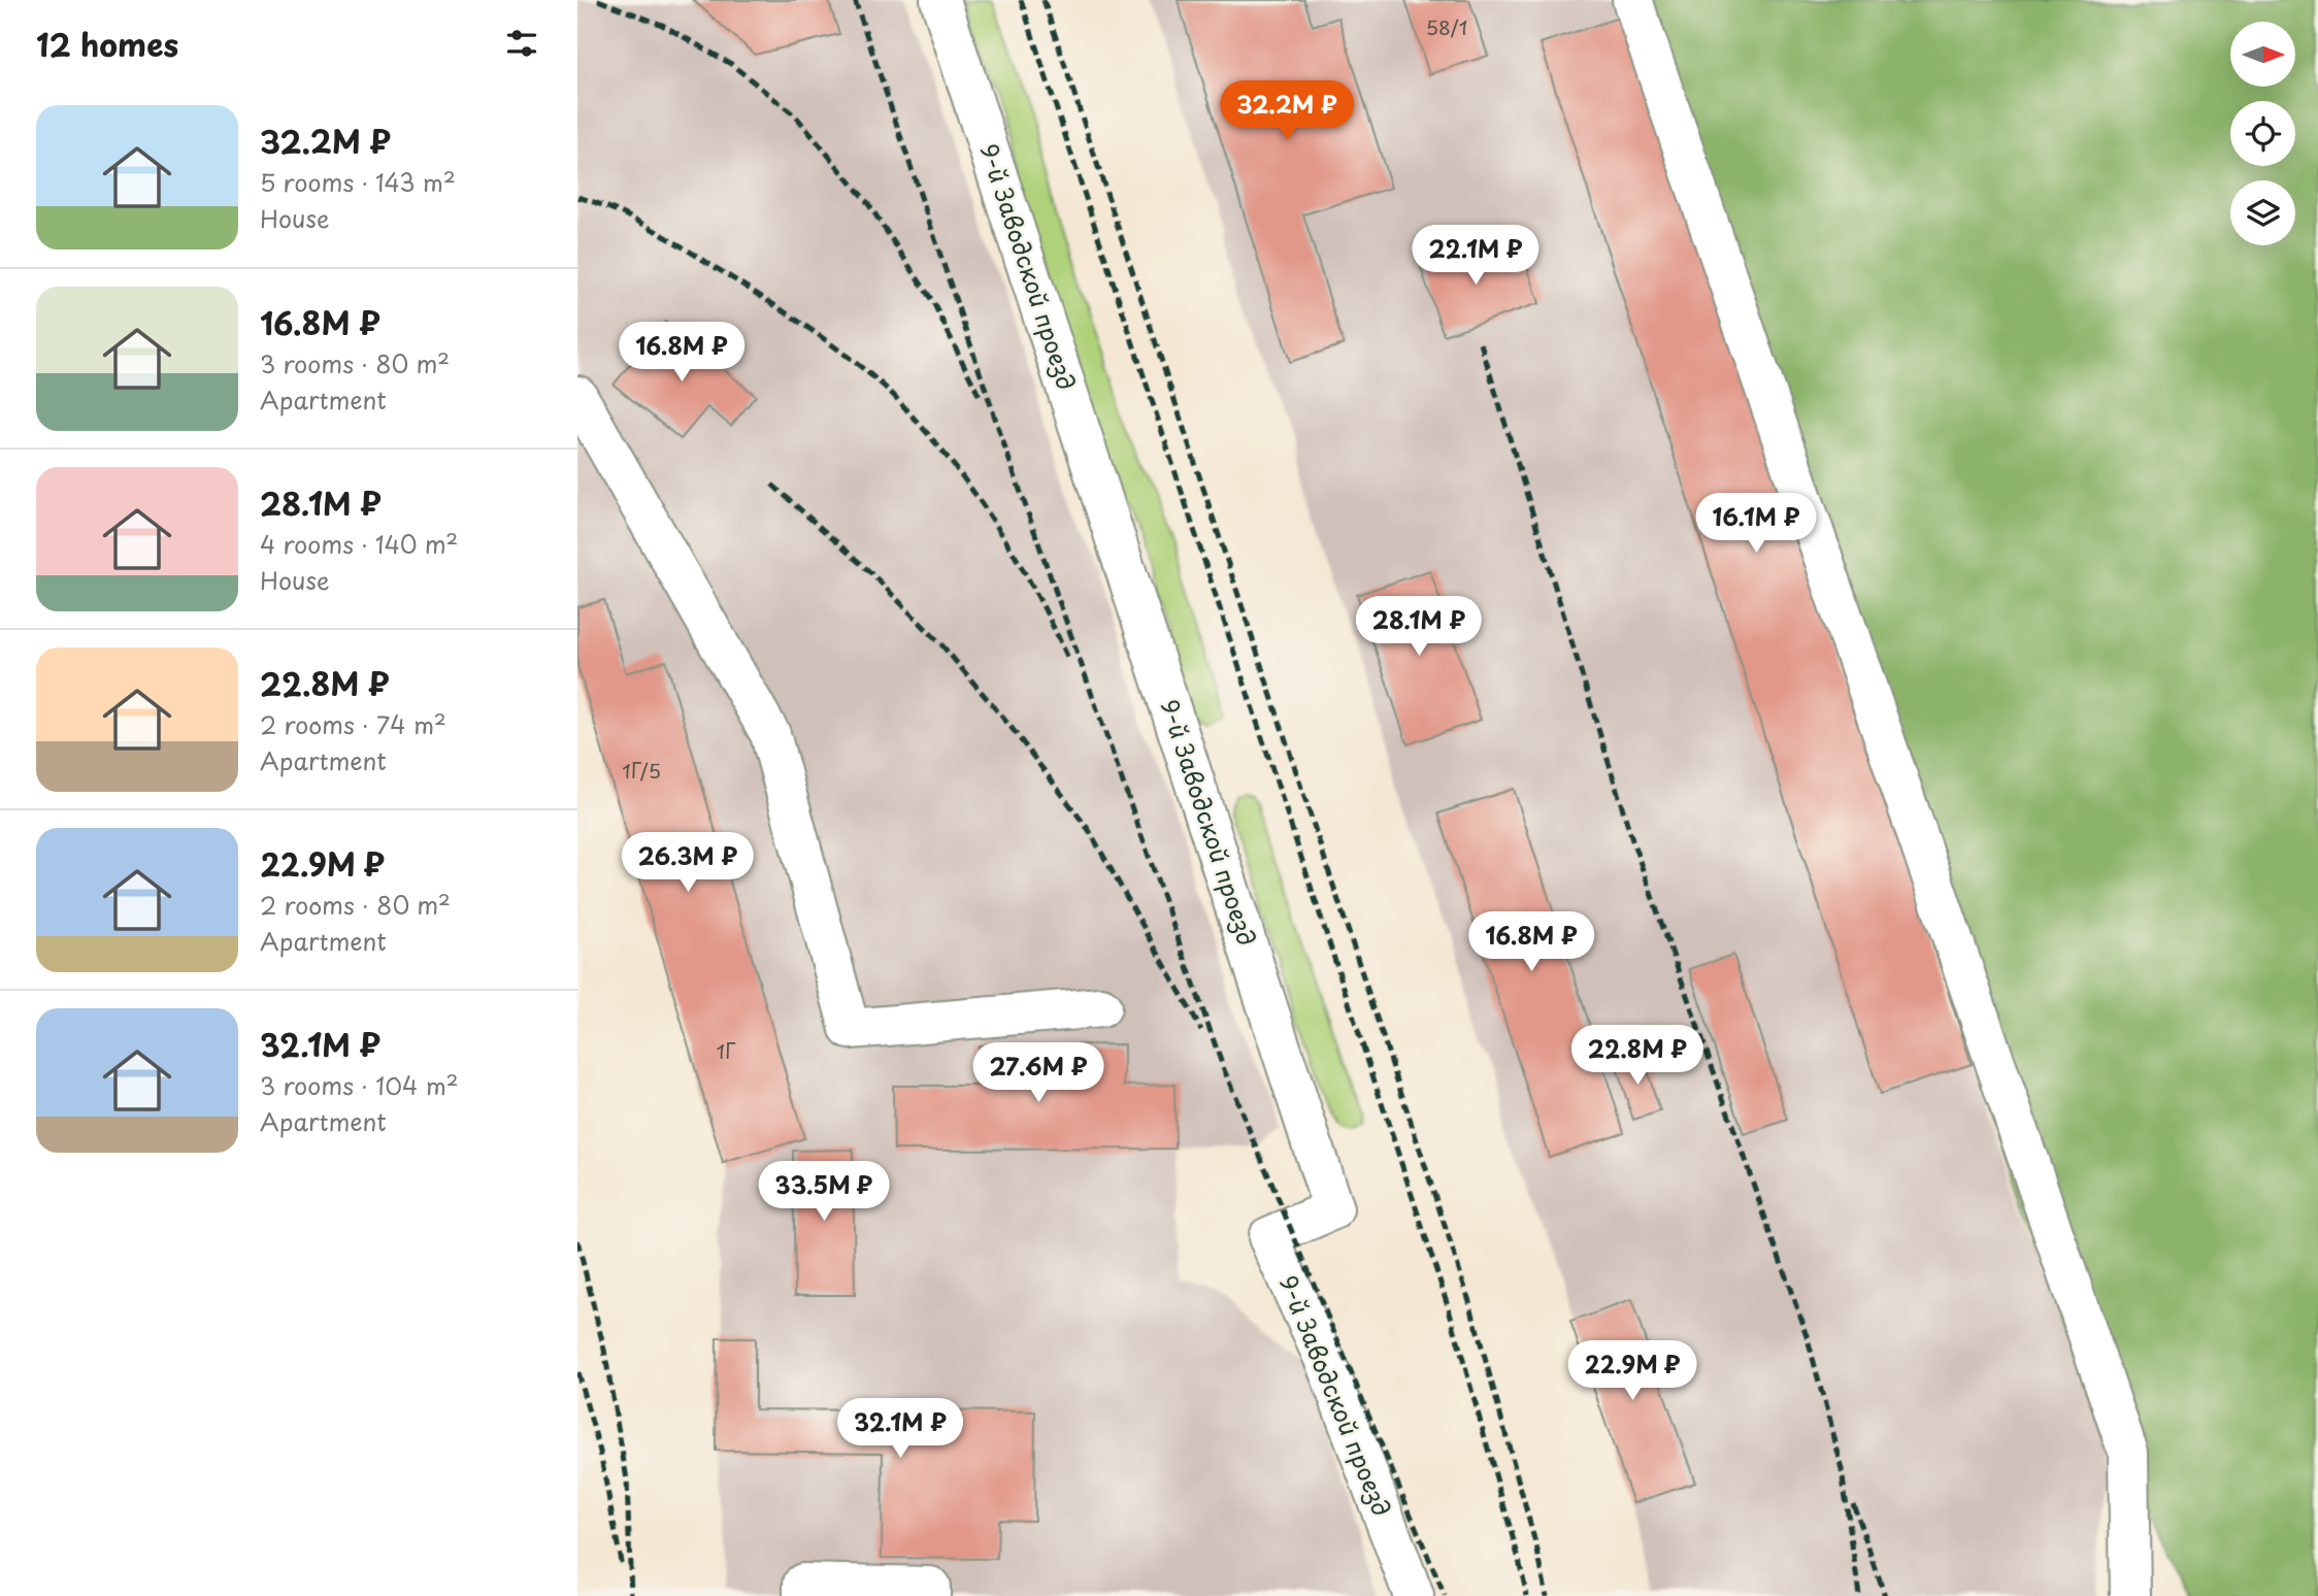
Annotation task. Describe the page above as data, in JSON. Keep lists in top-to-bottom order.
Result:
{
  "streets": {
    "lane": ["9-й Заводской проезд"]
  },
  "house_numbers": ["58/1", "1Г/5", "1Г"],
  "north": "right",
  "page": {
    "heading": "12 homes",
    "price": [
      "32.2M ₽",
      "22.1M ₽",
      "16.8M ₽",
      "16.1M ₽",
      "28.1M ₽",
      "26.3M ₽",
      "16.8M ₽",
      "22.8M ₽",
      "27.6M ₽",
      "33.5M ₽",
      "22.9M ₽",
      "32.1M ₽"
    ],
    "list": [
      {
        "name": "32.2M ₽",
        "note": "5 rooms · 143 m² · House"
      },
      {
        "name": "16.8M ₽",
        "note": "3 rooms · 80 m² · Apartment"
      },
      {
        "name": "28.1M ₽",
        "note": "4 rooms · 140 m² · House"
      },
      {
        "name": "22.8M ₽",
        "note": "2 rooms · 74 m² · Apartment"
      },
      {
        "name": "22.9M ₽",
        "note": "2 rooms · 80 m² · Apartment"
      },
      {
        "name": "32.1M ₽",
        "note": "3 rooms · 104 m² · Apartment"
      }
    ]
  }
}
